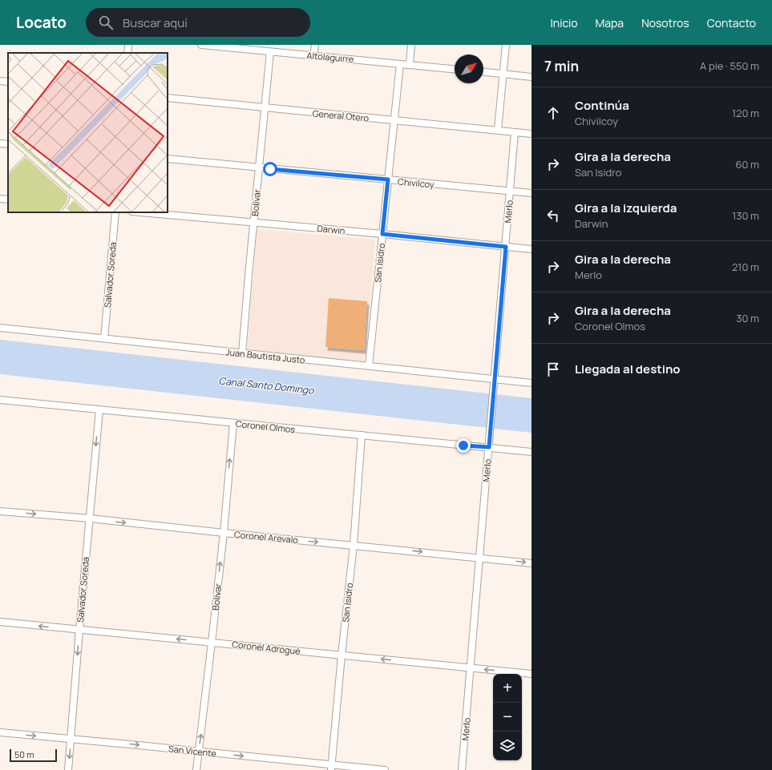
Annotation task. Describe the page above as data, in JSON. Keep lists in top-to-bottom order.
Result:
{
  "streets": {
    "street": [
      "Altolaguirre",
      "General Otero",
      "Chivilcoy",
      "Bolívar",
      "Merlo",
      "Darwin",
      "San Isidro",
      "Salvador Soreda",
      "Juan Bautista Justo",
      "Coronel Olmos",
      "Coronel Arévalo",
      "Coronel Adrogué",
      "San Vicente"
    ]
  },
  "crossings": [
    ["Altolaguirre", "Bolívar"],
    ["Altolaguirre", "San Isidro"],
    ["General Otero", "Bolívar"],
    ["General Otero", "Merlo"],
    ["General Otero", "San Isidro"],
    ["Chivilcoy", "Bolívar"],
    ["Chivilcoy", "Merlo"],
    ["Chivilcoy", "San Isidro"],
    ["Bolívar", "Darwin"],
    ["Bolívar", "Juan Bautista Justo"],
    ["Bolívar", "Coronel Olmos"],
    ["Bolívar", "Coronel Arévalo"],
    ["Bolívar", "Coronel Adrogué"],
    ["Bolívar", "San Vicente"],
    ["Merlo", "Darwin"],
    ["Merlo", "Juan Bautista Justo"],
    ["Merlo", "Coronel Olmos"],
    ["Merlo", "Coronel Arévalo"],
    ["Merlo", "Coronel Adrogué"],
    ["Darwin", "San Isidro"],
    ["San Isidro", "Juan Bautista Justo"],
    ["San Isidro", "Coronel Olmos"],
    ["San Isidro", "Coronel Arévalo"],
    ["San Isidro", "Coronel Adrogué"],
    ["San Isidro", "San Vicente"],
    ["Salvador Soreda", "Juan Bautista Justo"],
    ["Salvador Soreda", "Coronel Olmos"],
    ["Salvador Soreda", "Coronel Arévalo"],
    ["Salvador Soreda", "Coronel Adrogué"],
    ["Salvador Soreda", "San Vicente"]
  ],
  "one_way": [
    "Bolívar",
    "Salvador Soreda",
    "Coronel Arévalo",
    "Coronel Adrogué",
    "San Vicente"
  ],
  "water": ["Canal Santo Domingo"],
  "scale_bar": "50 m",
  "north": "top right",
  "page": {
    "header": "Locato",
    "search": "Buscar aquí",
    "nav": [
      "Inicio",
      "Mapa",
      "Nosotros",
      "Contacto"
    ],
    "heading": ["7 min", "A pie · 550 m"],
    "list": [
      ["Continúa", "Chivilcoy", "120 m"],
      ["Gira a la derecha", "San Isidro", "60 m"],
      ["Gira a la izquierda", "Darwin", "130 m"],
      ["Gira a la derecha", "Merlo", "210 m"],
      ["Gira a la derecha", "Coronel Olmos", "30 m"],
      "Llegada al destino"
    ],
    "map_buttons": ["+", "−"],
    "scale": "50 m"
  }
}
